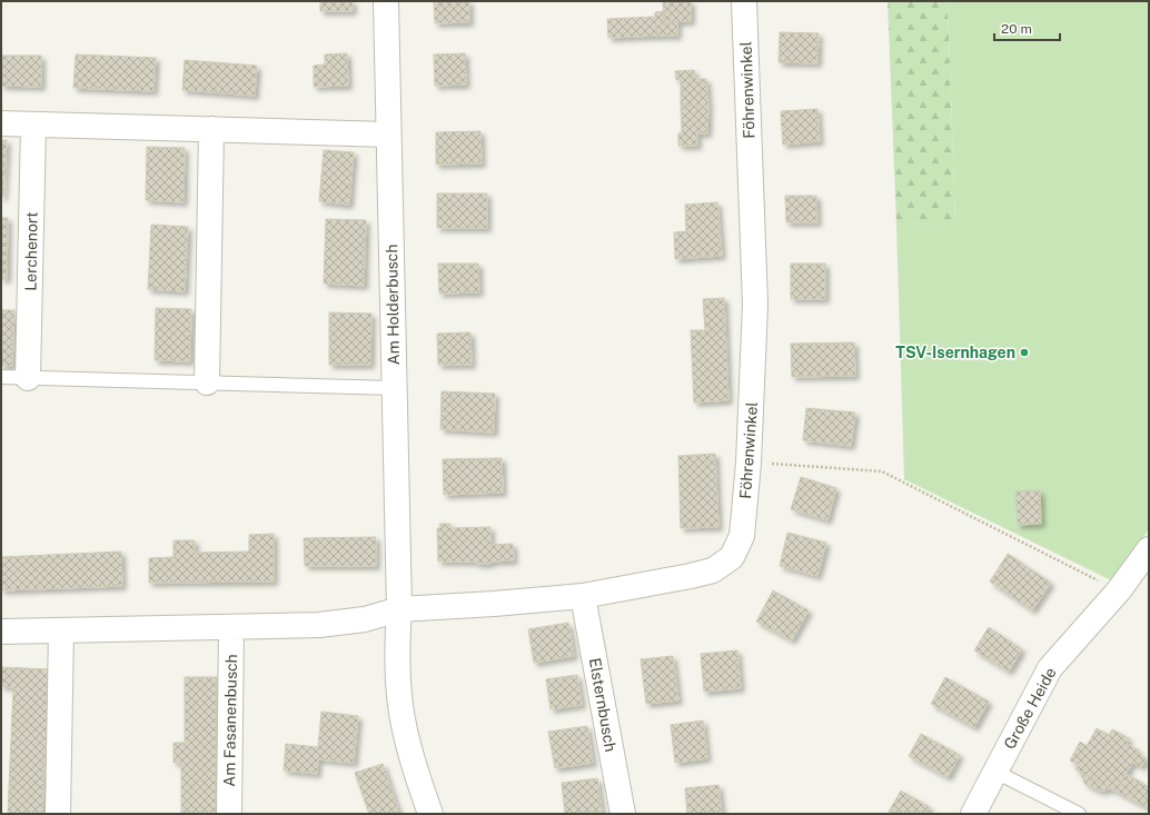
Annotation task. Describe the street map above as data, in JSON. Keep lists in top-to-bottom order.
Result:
{
  "streets": {
    "street": [
      "Föhrenwinkel",
      "Lerchenort",
      "Am Holderbusch",
      "Elsternbusch",
      "Große Heide",
      "Am Fasanenbusch"
    ]
  },
  "crossings": [
    ["Föhrenwinkel", "Am Holderbusch"],
    ["Föhrenwinkel", "Elsternbusch"]
  ],
  "places": ["TSV-Isernhagen"],
  "scale_bar": "20 m"
}
